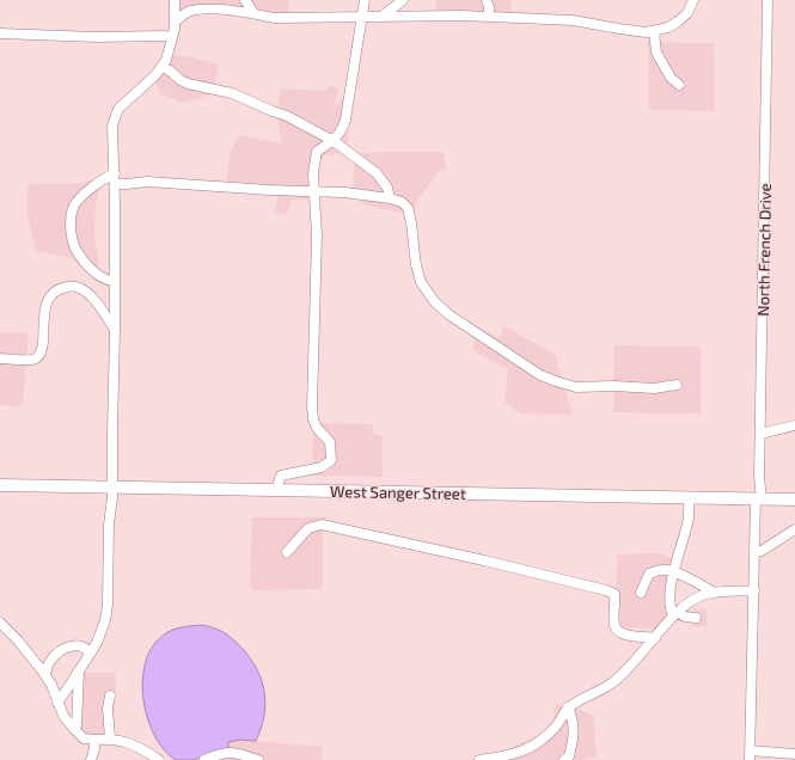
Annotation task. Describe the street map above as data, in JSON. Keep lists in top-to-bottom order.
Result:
{
  "streets": {
    "main road": ["West Sanger Street"],
    "street": ["North French Drive"]
  },
  "crossings": [
    ["North French Drive", "West Sanger Street"]
  ]
}
